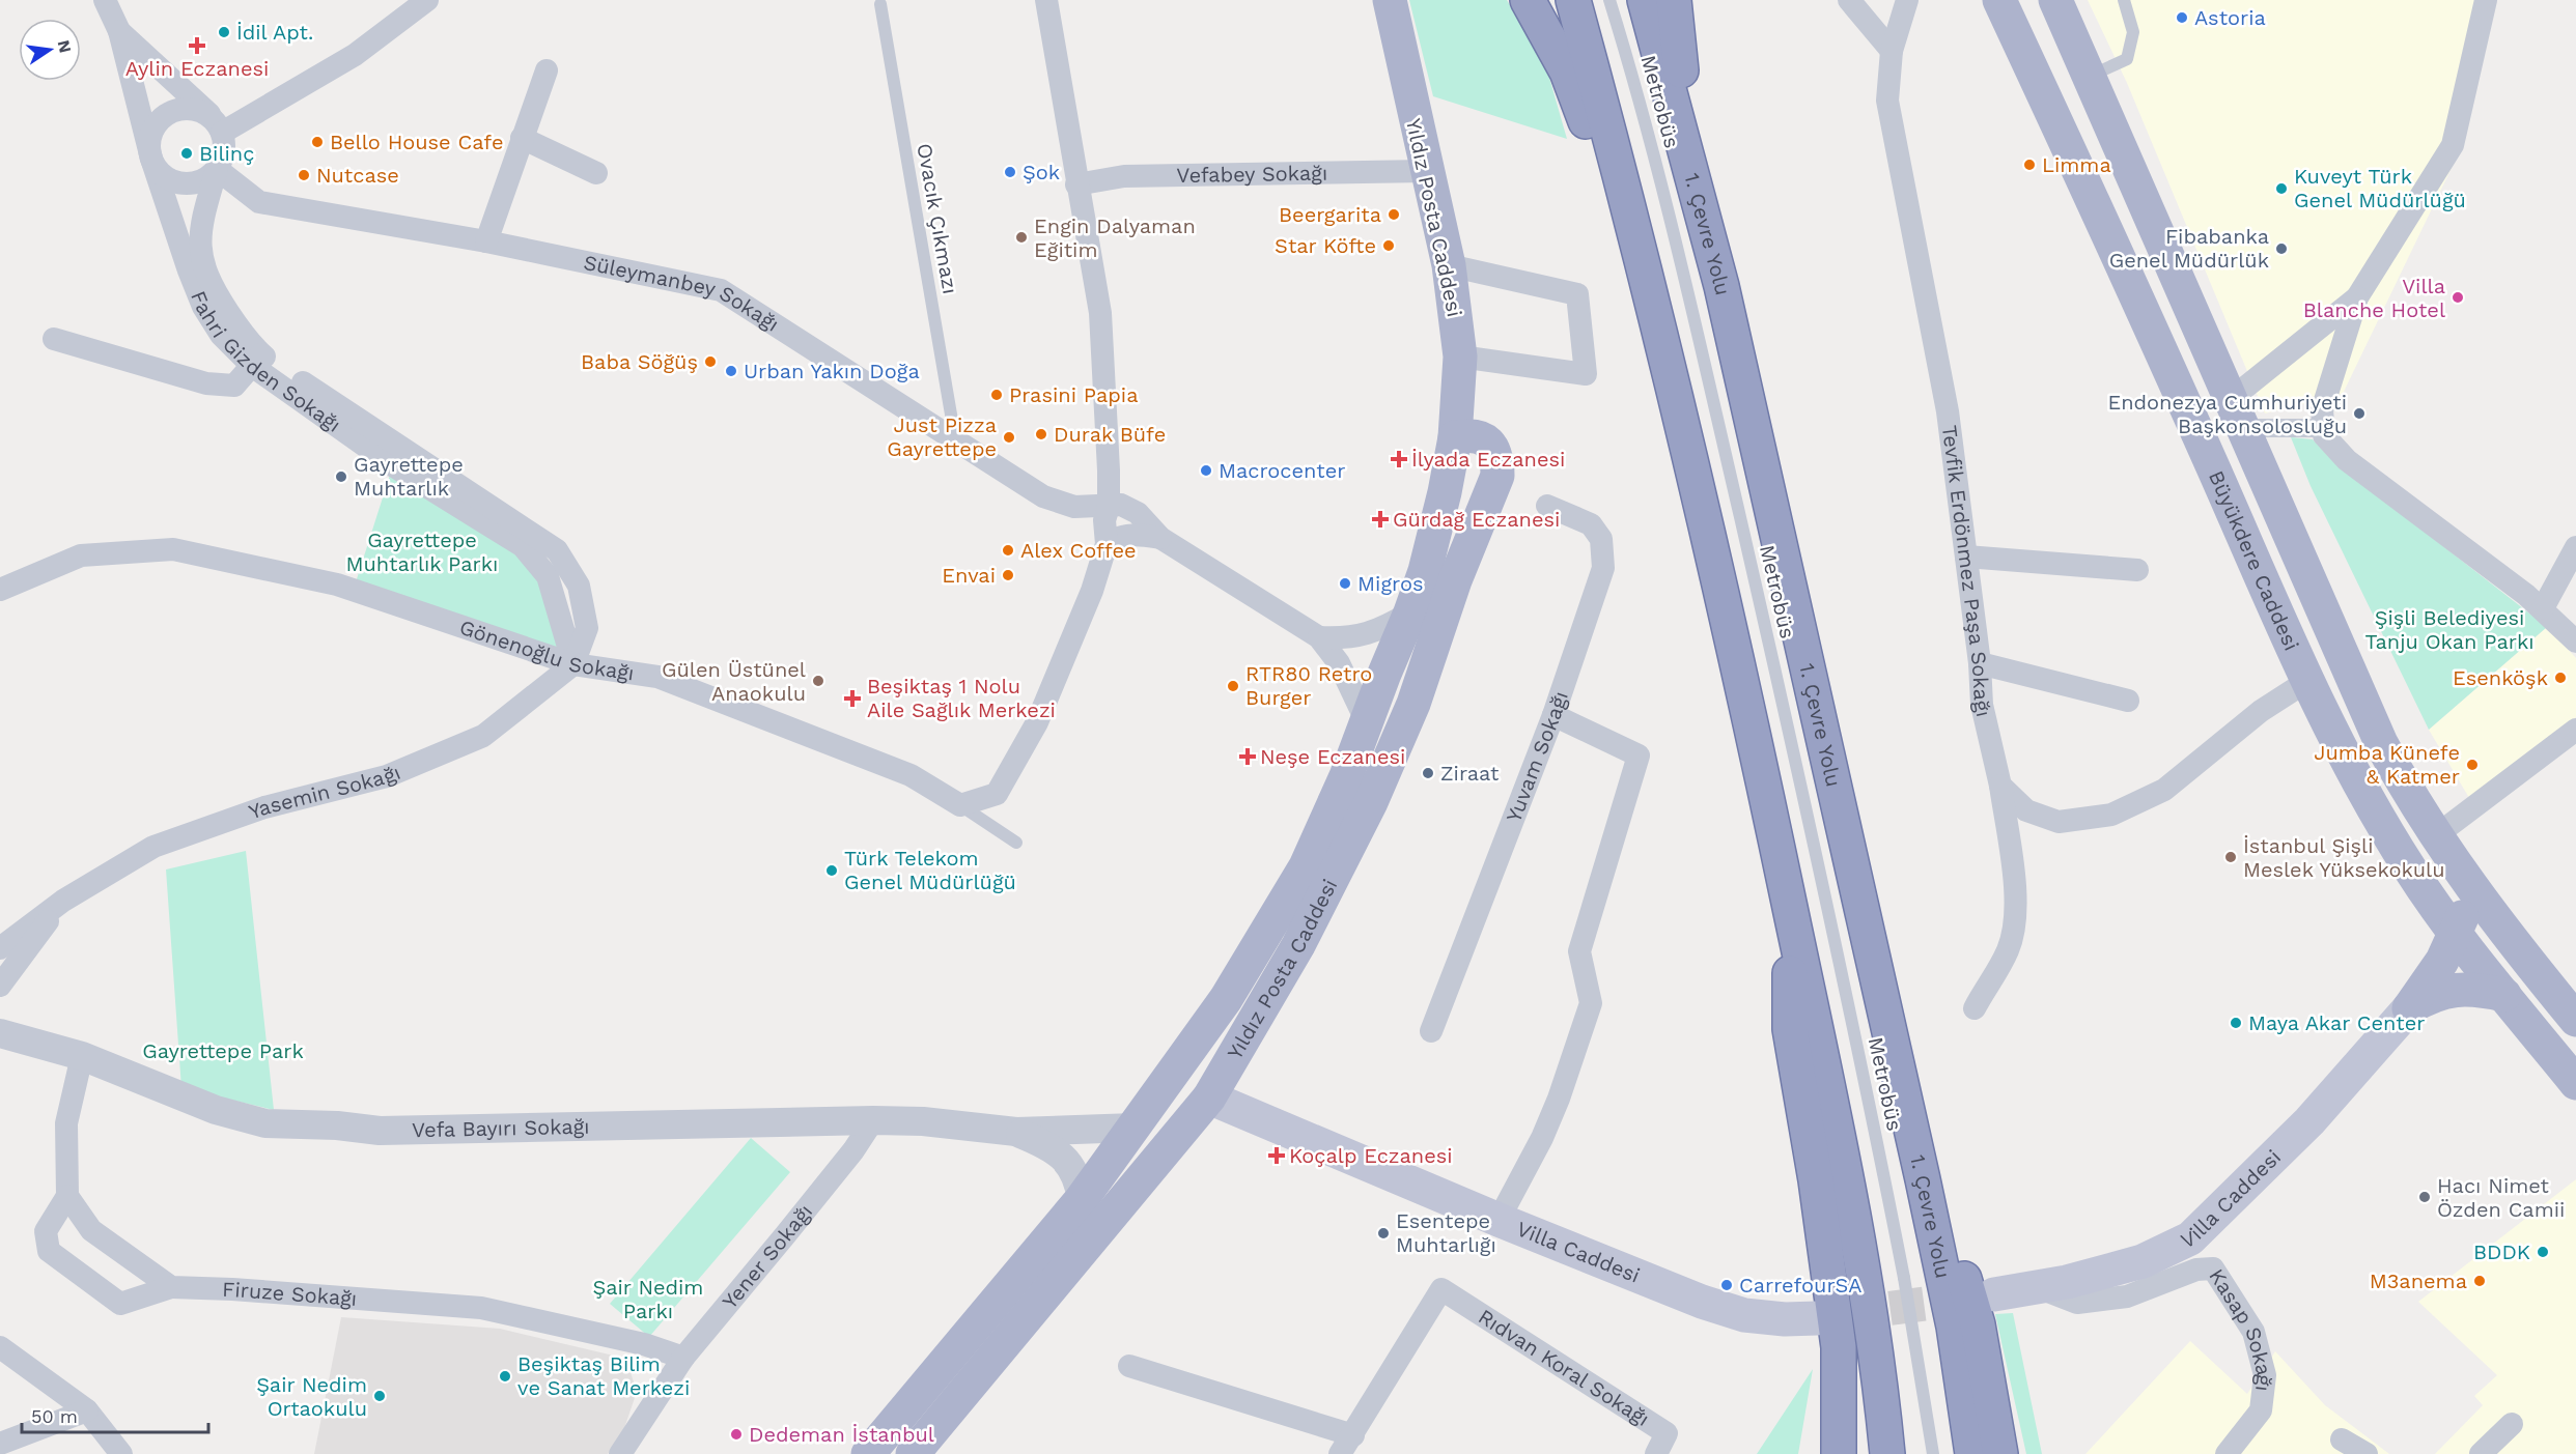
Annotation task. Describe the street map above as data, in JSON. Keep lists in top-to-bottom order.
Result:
{
  "streets": {
    "highway": ["1. Çevre Yolu"],
    "main road": ["Yıldız Posta Caddesi", "Büyükdere Caddesi", "Villa Caddesi"],
    "street": [
      "Vefabey Sokağı",
      "Süleymanbey Sokağı",
      "Fahri Gizden Sokağı",
      "Tevfik Erdönmez Paşa Sokağı",
      "Gönenoğlu Sokağı",
      "Yuvam Sokağı",
      "Yasemin Sokağı",
      "Vefa Bayırı Sokağı",
      "Yener Sokağı",
      "Firuze Sokağı",
      "Kasap Sokağı",
      "Rıdvan Koral Sokağı"
    ],
    "lane": ["Metrobüs", "Ovacık Çıkmazı"]
  },
  "crossings": [
    ["Vefabey Sokağı", "Yıldız Posta Caddesi"],
    ["Yıldız Posta Caddesi", "Süleymanbey Sokağı"],
    ["Yıldız Posta Caddesi", "Villa Caddesi"],
    ["Ovacık Çıkmazı", "Süleymanbey Sokağı"],
    ["Süleymanbey Sokağı", "Fahri Gizden Sokağı"],
    ["Fahri Gizden Sokağı", "Gönenoğlu Sokağı"],
    ["Fahri Gizden Sokağı", "Yasemin Sokağı"],
    ["Gönenoğlu Sokağı", "Yasemin Sokağı"],
    ["Vefa Bayırı Sokağı", "Yener Sokağı"],
    ["Villa Caddesi", "Kasap Sokağı"],
    ["Yener Sokağı", "Firuze Sokağı"]
  ],
  "parks": [
    "Gayrettepe Muhtarlık Parkı",
    "Şişli Belediyesi Tanju Okan Parkı",
    "Gayrettepe Park",
    "Şair Nedim Parkı"
  ],
  "places": {
    "other": [
      "Astoria",
      "İdil Apt.",
      "Bello House Cafe",
      "Bilinç",
      "Limma",
      "Şok",
      "Nutcase",
      "Kuveyt Türk Genel Müdürlüğü",
      "Beergarita",
      "Engin Dalyaman Eğitim",
      "Star Köfte",
      "Fibabanka Genel Müdürlük",
      "Villa Blanche Hotel",
      "Baba Söğüş",
      "Urban Yakın Doğa",
      "Prasini Papia",
      "Endonezya Cumhuriyeti Başkonsolosluğu",
      "Durak Büfe",
      "Just Pizza Gayrettepe",
      "Macrocenter",
      "Gayrettepe Muhtarlık",
      "Alex Coffee",
      "Envai",
      "Migros",
      "Esenköşk",
      "Gülen Üstünel Anaokulu",
      "RTR80 Retro Burger",
      "Jumba Künefe & Katmer",
      "Ziraat",
      "İstanbul Şişli Meslek Yüksekokulu",
      "Türk Telekom Genel Müdürlüğü",
      "Maya Akar Center",
      "Hacı Nimet Özden Camii",
      "Esentepe Muhtarlığı",
      "BDDK",
      "M3anema",
      "CarrefourSA",
      "Beşiktaş Bilim ve Sanat Merkezi",
      "Şair Nedim Ortaokulu",
      "Dedeman İstanbul"
    ],
    "health": [
      "Aylin Eczanesi",
      "İlyada Eczanesi",
      "Gürdağ Eczanesi",
      "Beşiktaş 1 Nolu Aile Sağlık Merkezi",
      "Neşe Eczanesi",
      "Koçalp Eczanesi"
    ]
  },
  "scale_bar": "50 m",
  "north": "right"
}
